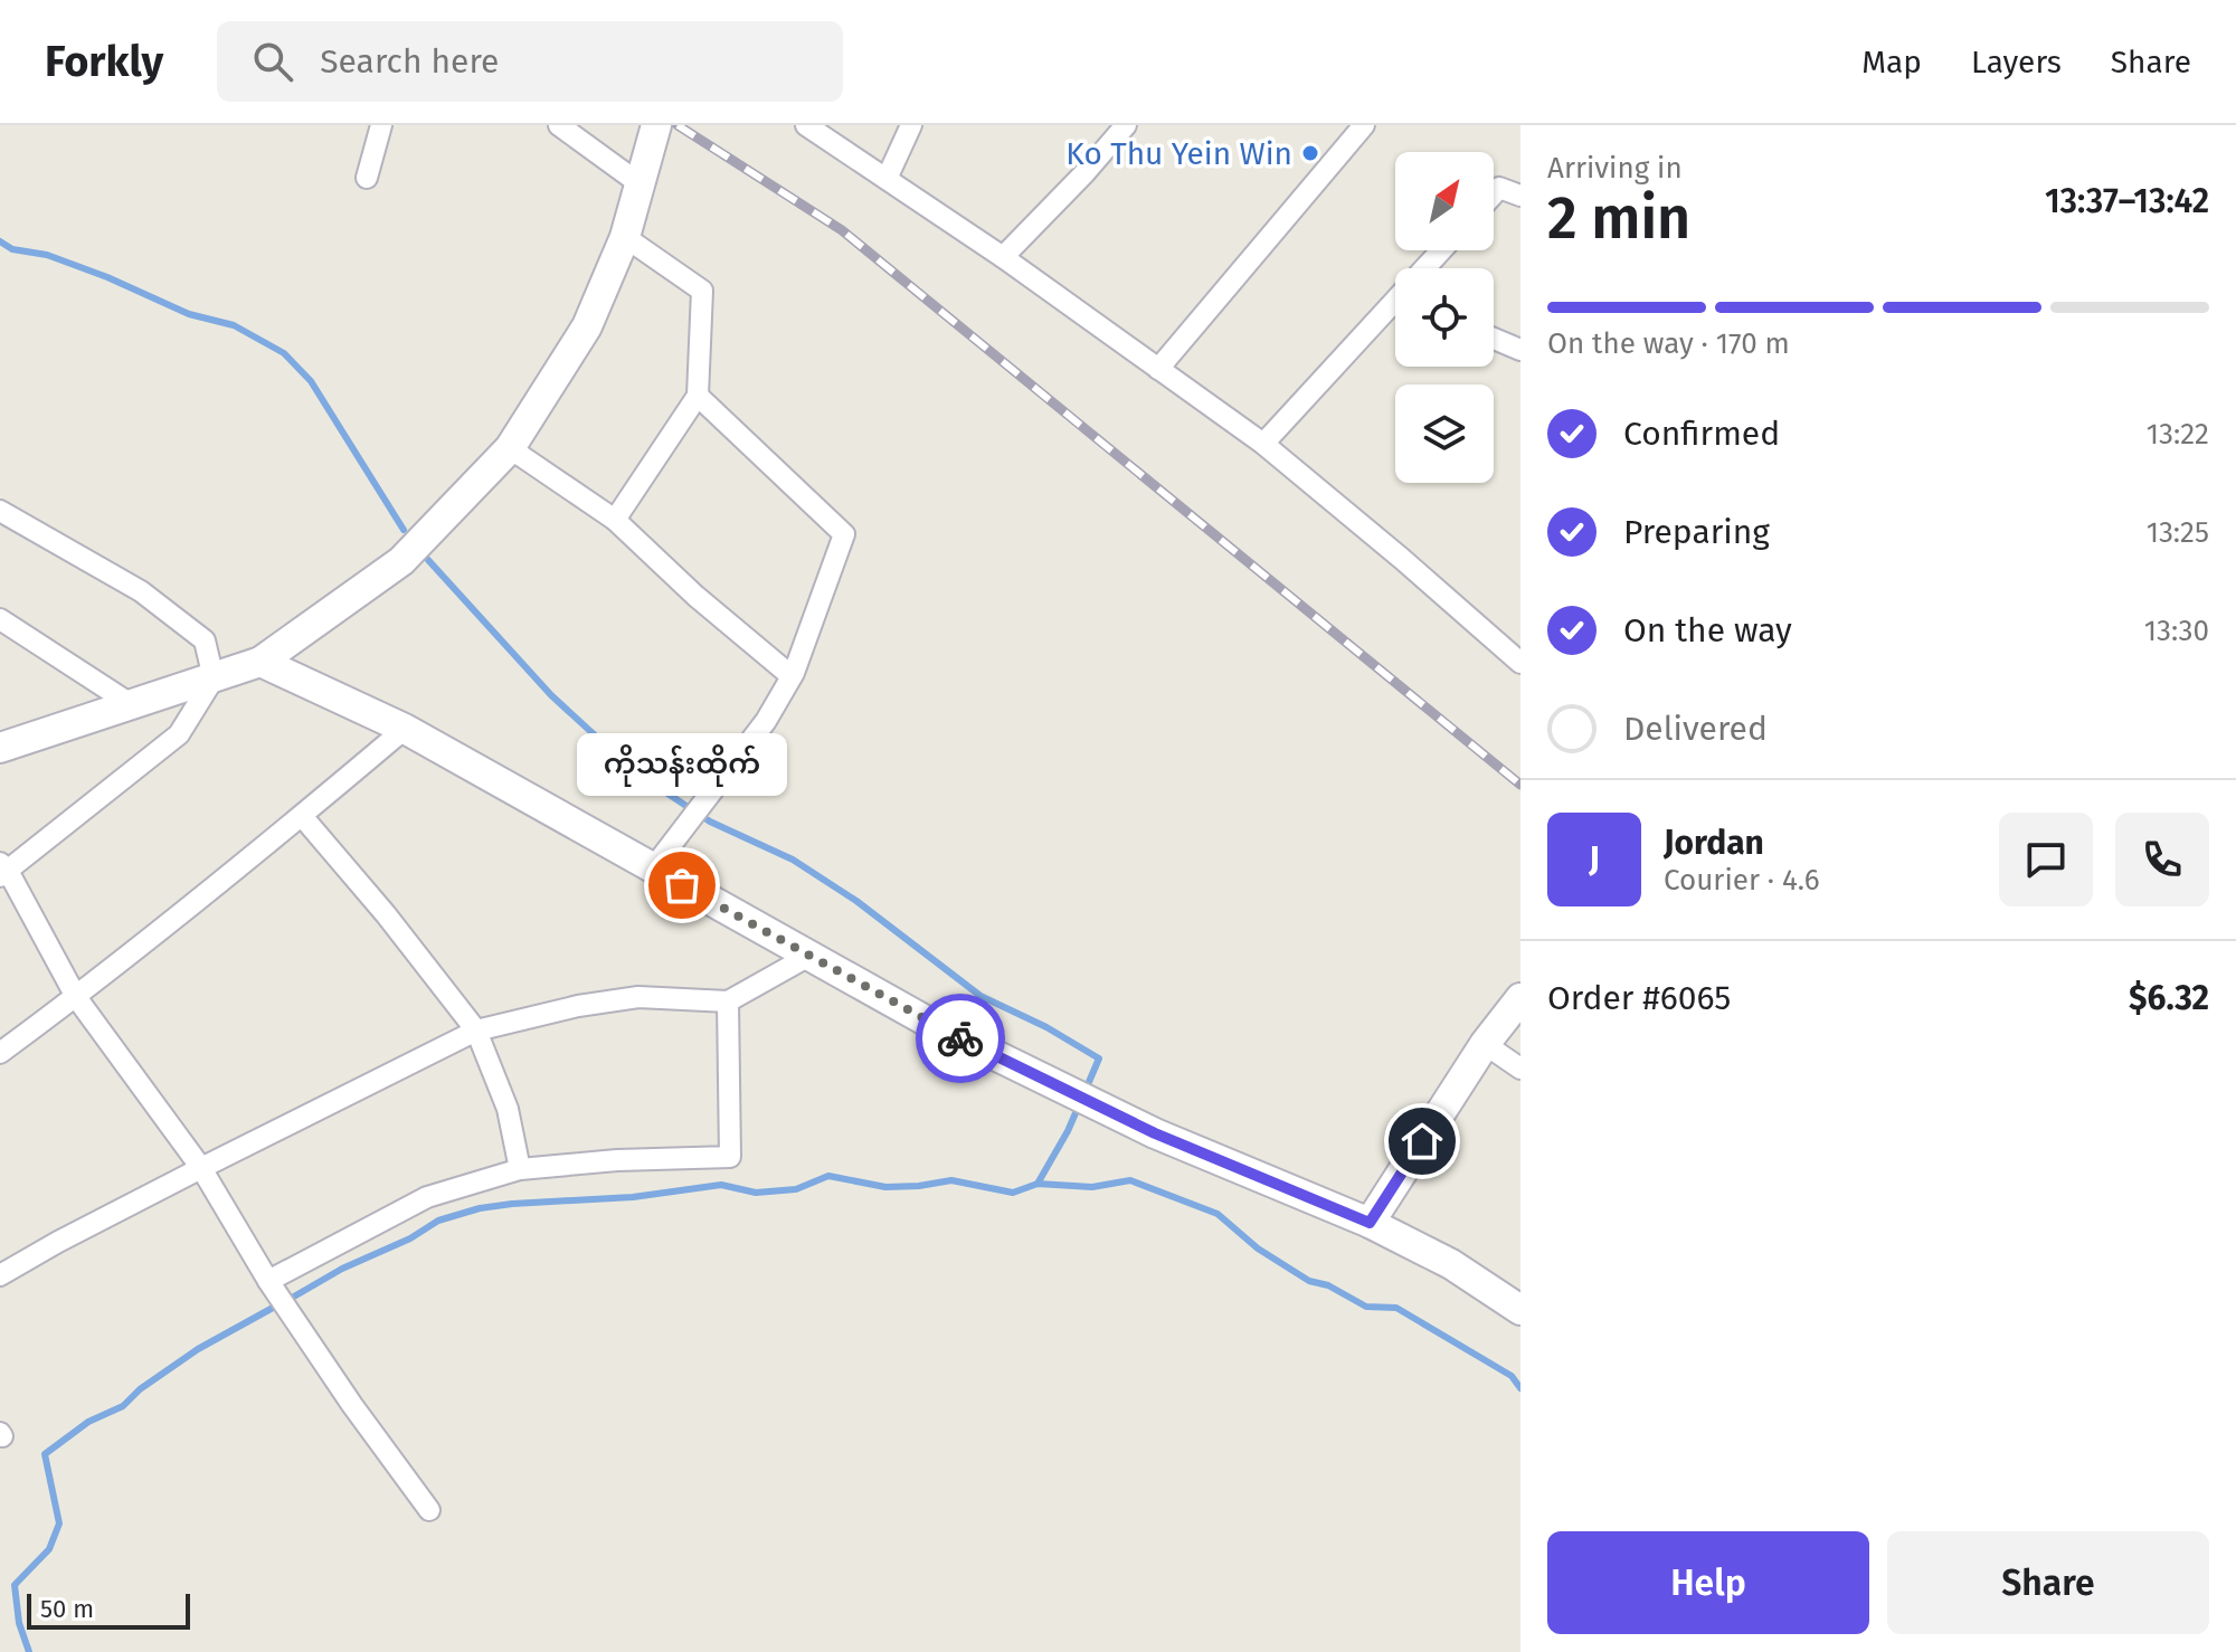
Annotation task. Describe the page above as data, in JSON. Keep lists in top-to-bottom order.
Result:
{
  "places": ["Ko Thu Yein Win", "ကိုသန်းထိုက်"],
  "scale_bar": "50 m",
  "north": "top right",
  "page": {
    "header": "Forkly",
    "search": "Search here",
    "nav": ["Map", "Layers", "Share"],
    "heading": ["2 min", "Arriving in", "13:37–13:42"],
    "panel": [
      "Jordan",
      "Courier · 4.6",
      "Order #6065",
      "$6.32"
    ],
    "bar": "On the way · 170 m",
    "list": [
      ["Confirmed", "13:22"],
      ["Preparing", "13:25"],
      ["On the way", "13:30"],
      "Delivered"
    ],
    "bubble": "ကိုသန်းထိုက်",
    "round": "J",
    "buttons": ["Help", "Share"],
    "scale": "50 m"
  }
}
